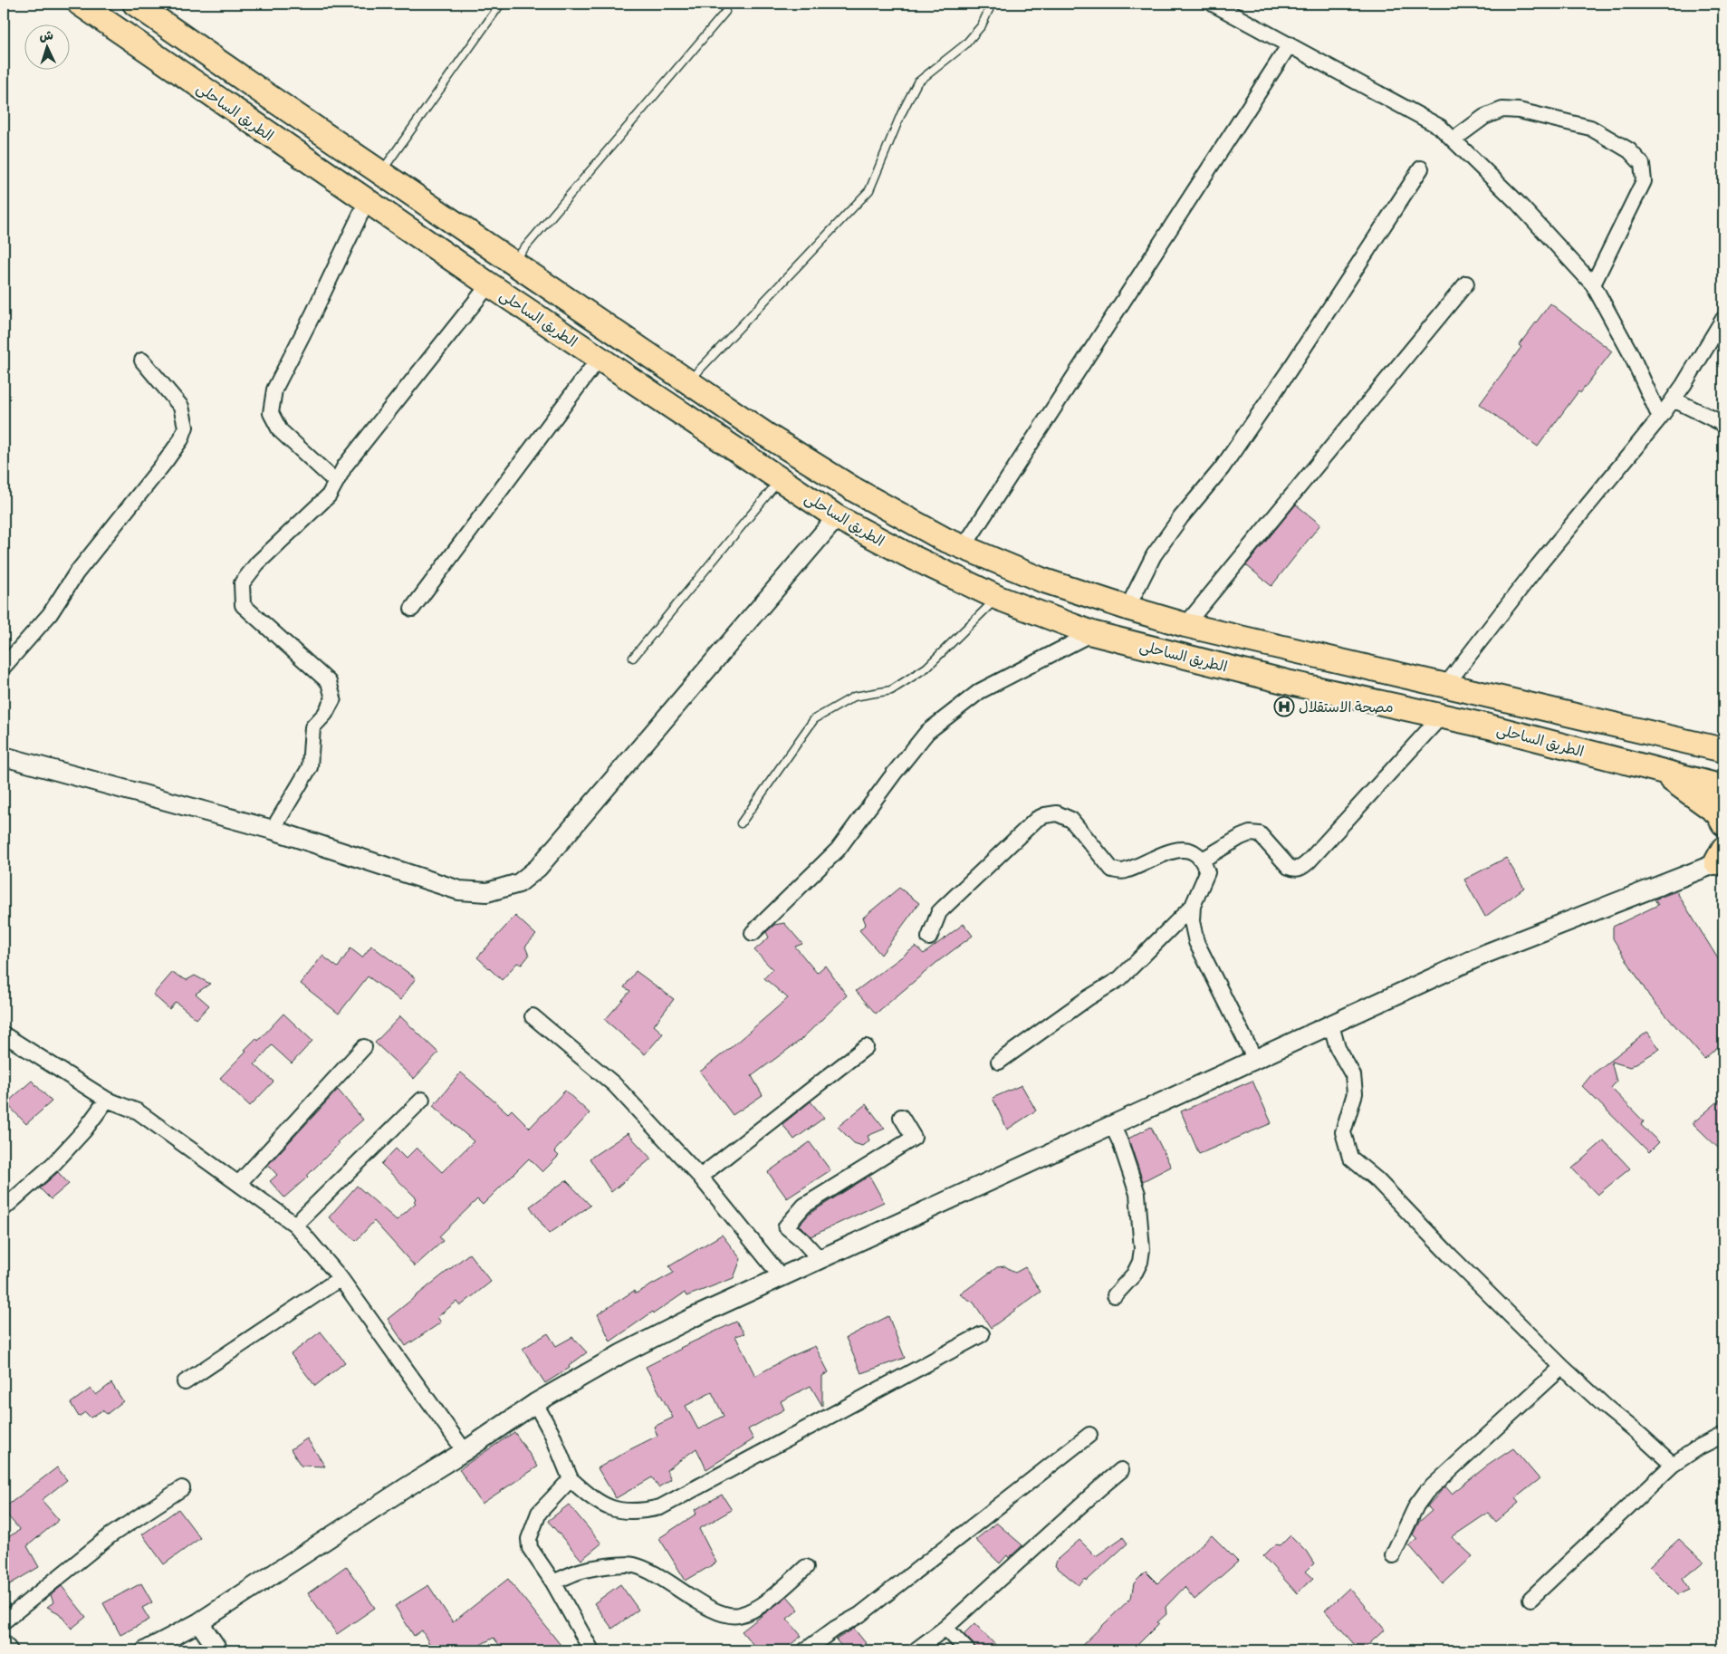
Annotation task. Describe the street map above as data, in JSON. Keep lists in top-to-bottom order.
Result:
{
  "streets": {
    "highway": ["الطريق الساحلى"]
  },
  "places": {
    "hospital": ["مصحة الاستقلال"]
  },
  "north": "top"
}
